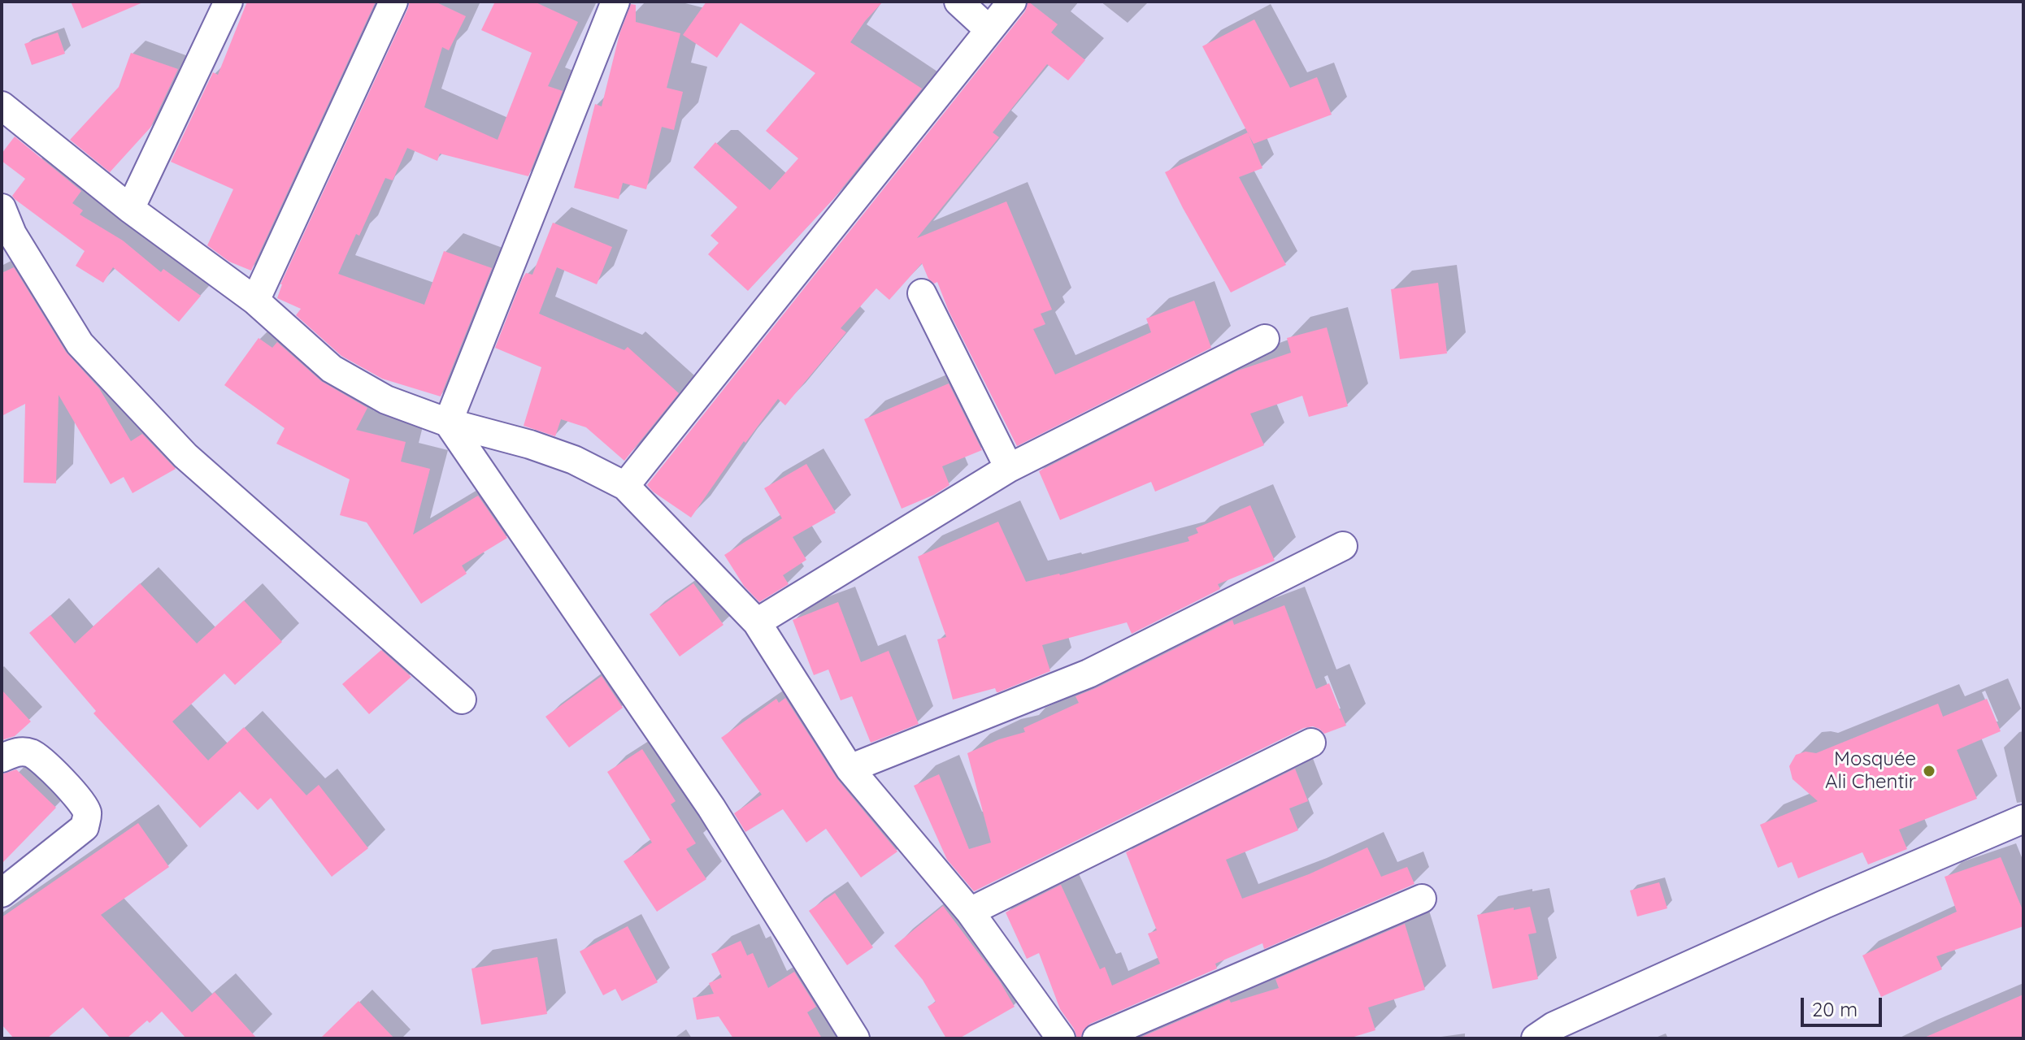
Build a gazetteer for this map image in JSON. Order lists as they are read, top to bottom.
{
  "places": ["Mosquée Ali Chentir"],
  "scale_bar": "20 m"
}
